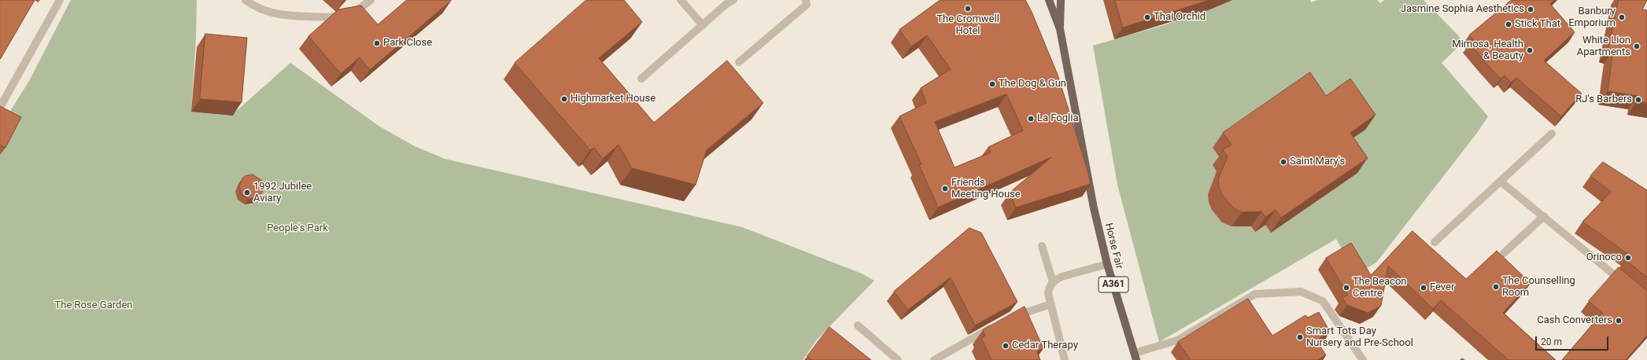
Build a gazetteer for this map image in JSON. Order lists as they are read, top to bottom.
{
  "streets": {
    "main road": ["Horse Fair", "A361"]
  },
  "crossings": [
    ["Horse Fair", "A361"]
  ],
  "parks": ["People's Park", "The Rose Garden"],
  "places": [
    "The Cromwell Hotel",
    "Jasmine Sophia Aesthetics",
    "Thai Orchid",
    "Banbury Emporium",
    "Stick That",
    "Park Close",
    "White Lion Apartments",
    "Mimosa, Health & Beauty",
    "The Dog & Gun",
    "Highmarket House",
    "RJ's Barbers",
    "La Foglia",
    "Saint Mary's",
    "Friends Meeting House",
    "1992 Jubilee Aviary",
    "Orinoco",
    "The Counselling Room",
    "The Beacon Centre",
    "Fever",
    "Cash Converters",
    "Smart Tots Day Nursery and Pre-School",
    "Cedar Therapy"
  ],
  "scale_bar": "20 m"
}
